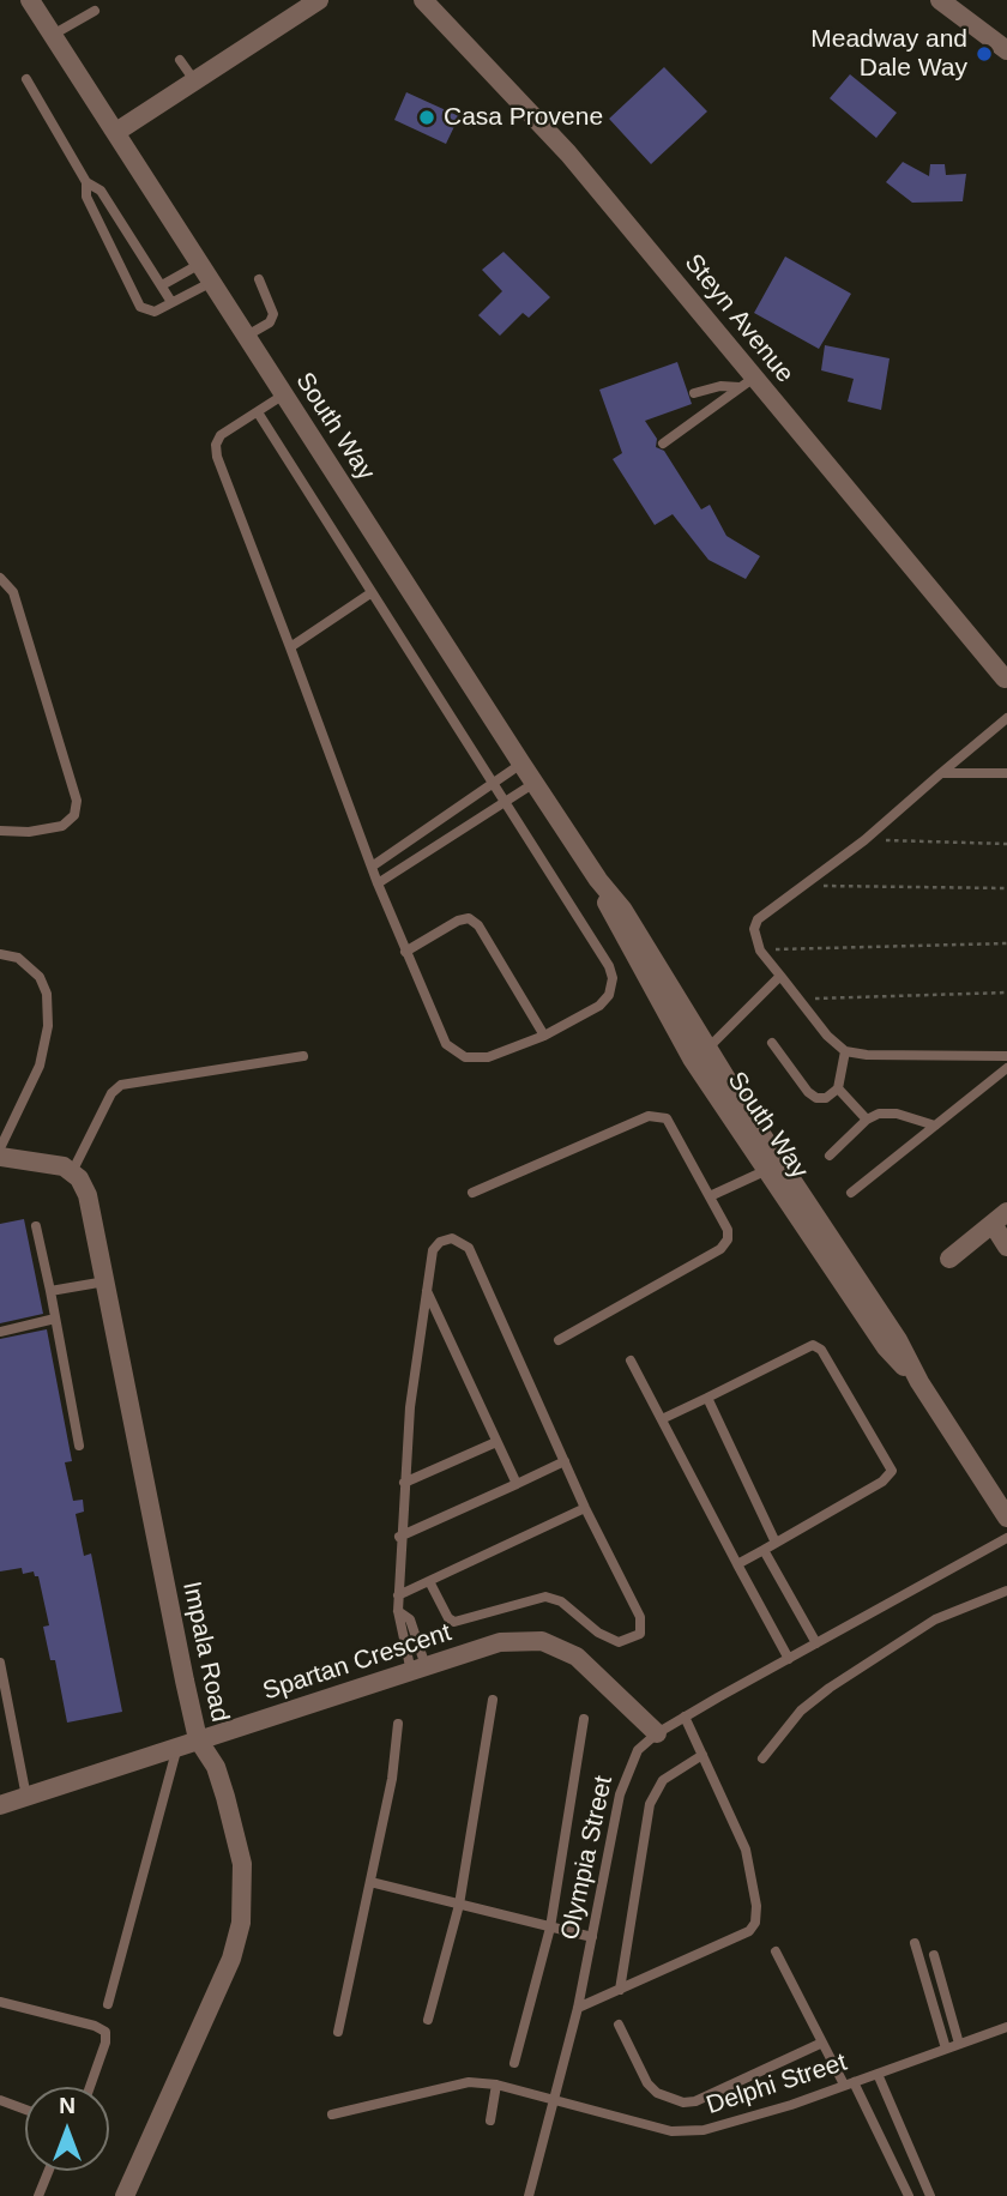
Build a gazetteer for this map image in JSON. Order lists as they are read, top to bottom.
{
  "streets": {
    "street": [
      "Steyn Avenue",
      "South Way",
      "Impala Road",
      "Spartan Crescent"
    ],
    "lane": ["Olympia Street", "Delphi Street"]
  },
  "crossings": [
    ["Impala Road", "Spartan Crescent"],
    ["Spartan Crescent", "Olympia Street"],
    ["Olympia Street", "Delphi Street"]
  ],
  "places": ["Meadway and Dale Way", "Casa Provene"],
  "north": "top"
}
